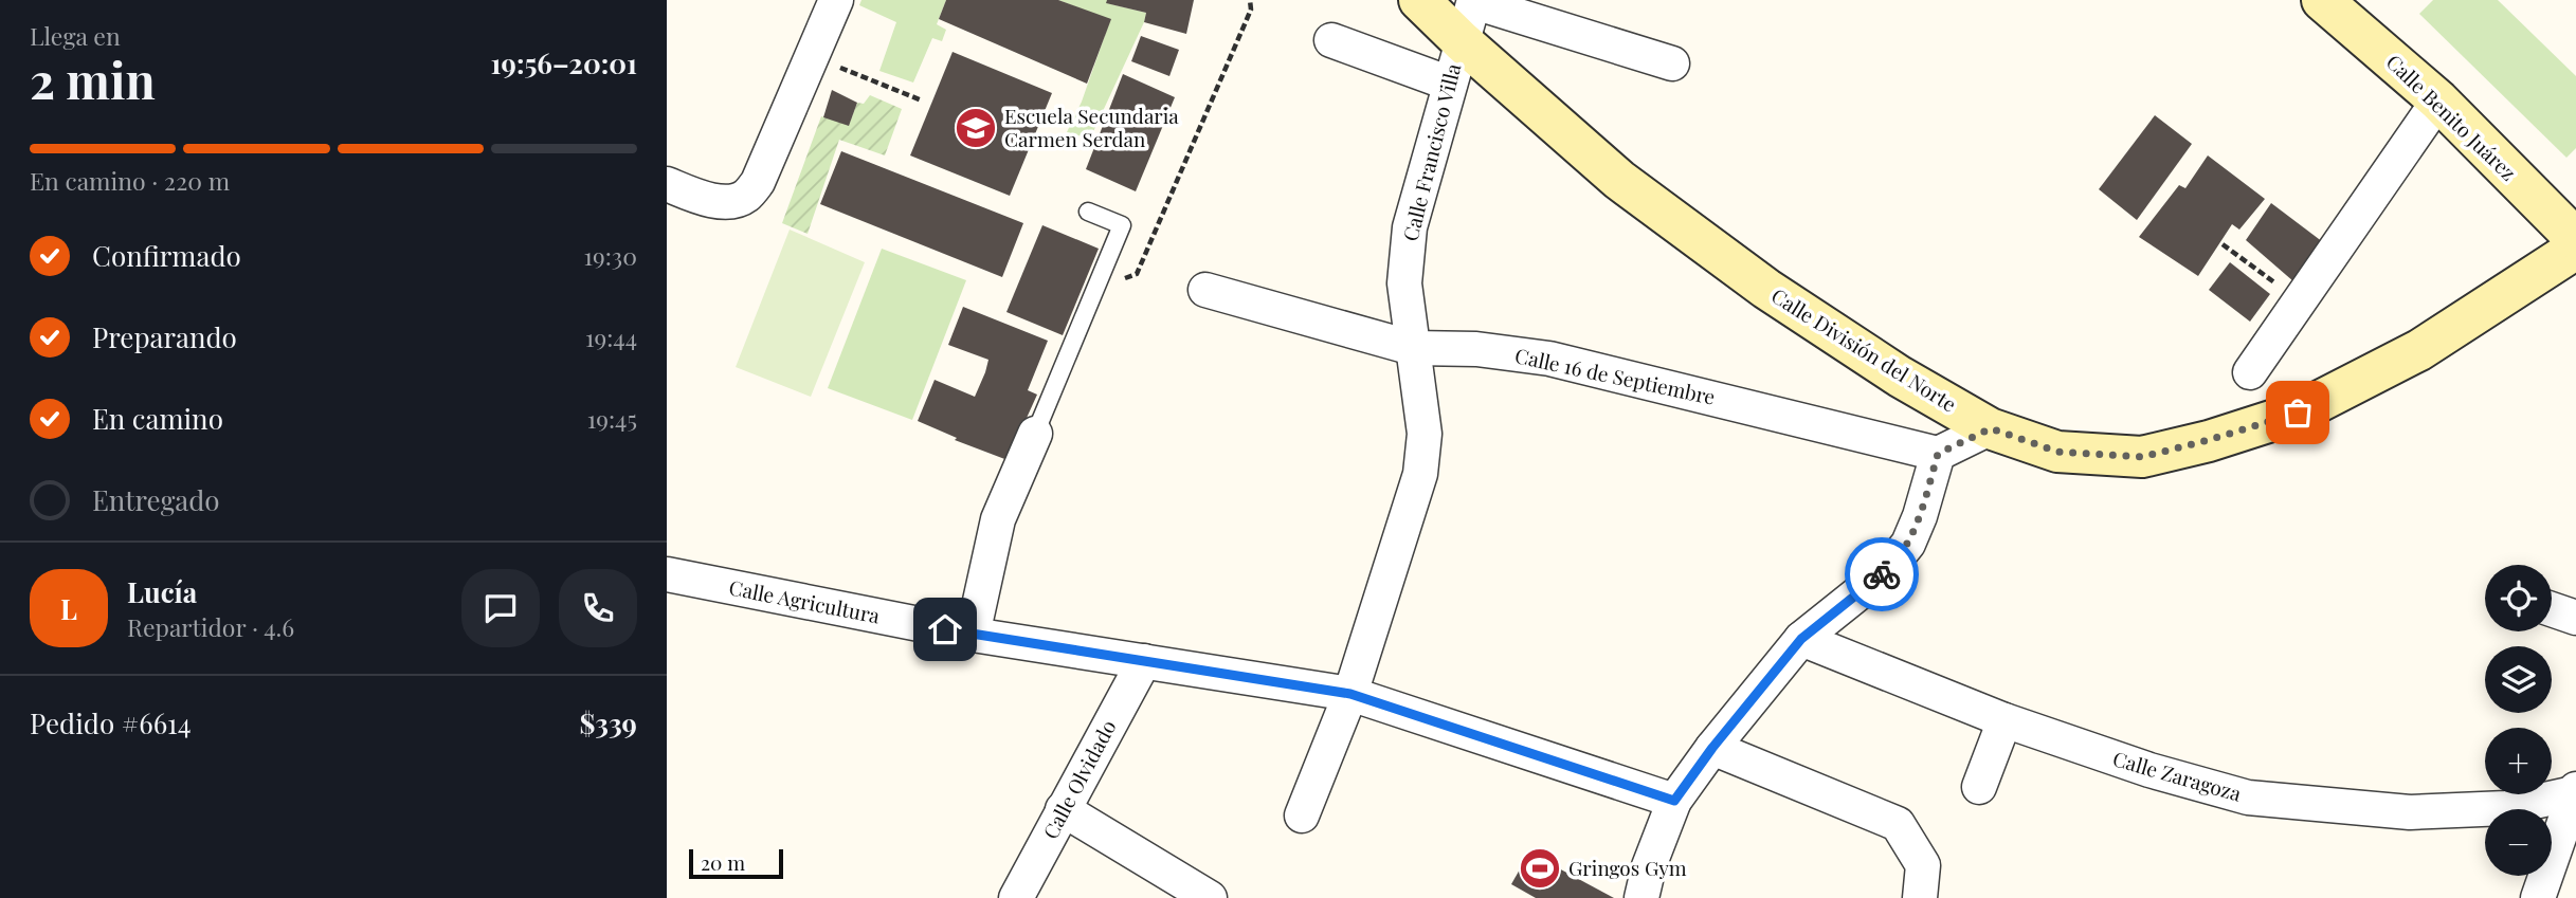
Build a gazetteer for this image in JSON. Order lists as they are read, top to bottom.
{
  "streets": {
    "street": [
      "Calle Benito Juárez",
      "Calle Francisco Villa",
      "Calle División del Norte",
      "Calle 16 de Septiembre",
      "Calle Agricultura",
      "Calle Zaragoza",
      "Calle Olvidado"
    ]
  },
  "crossings": [
    ["Calle Francisco Villa", "Calle División del Norte"],
    ["Calle Francisco Villa", "Calle 16 de Septiembre"],
    ["Calle Francisco Villa", "Calle Agricultura"],
    ["Calle Agricultura", "Calle Olvidado"]
  ],
  "places": {
    "school or university": ["Escuela Secundaria Carmen Serdan"],
    "sports": ["Gringos Gym"]
  },
  "scale_bar": "20 m",
  "page": {
    "heading": ["2 min", "Llega en", "19:56–20:01"],
    "panel": [
      "Lucía",
      "Repartidor · 4.6",
      "Pedido #6614",
      "$339"
    ],
    "bar": "En camino · 220 m",
    "list": [
      ["Confirmado", "19:30"],
      ["Preparando", "19:44"],
      ["En camino", "19:45"],
      "Entregado"
    ],
    "map_buttons": ["+", "−"],
    "round": "L",
    "scale": "20 m"
  }
}
